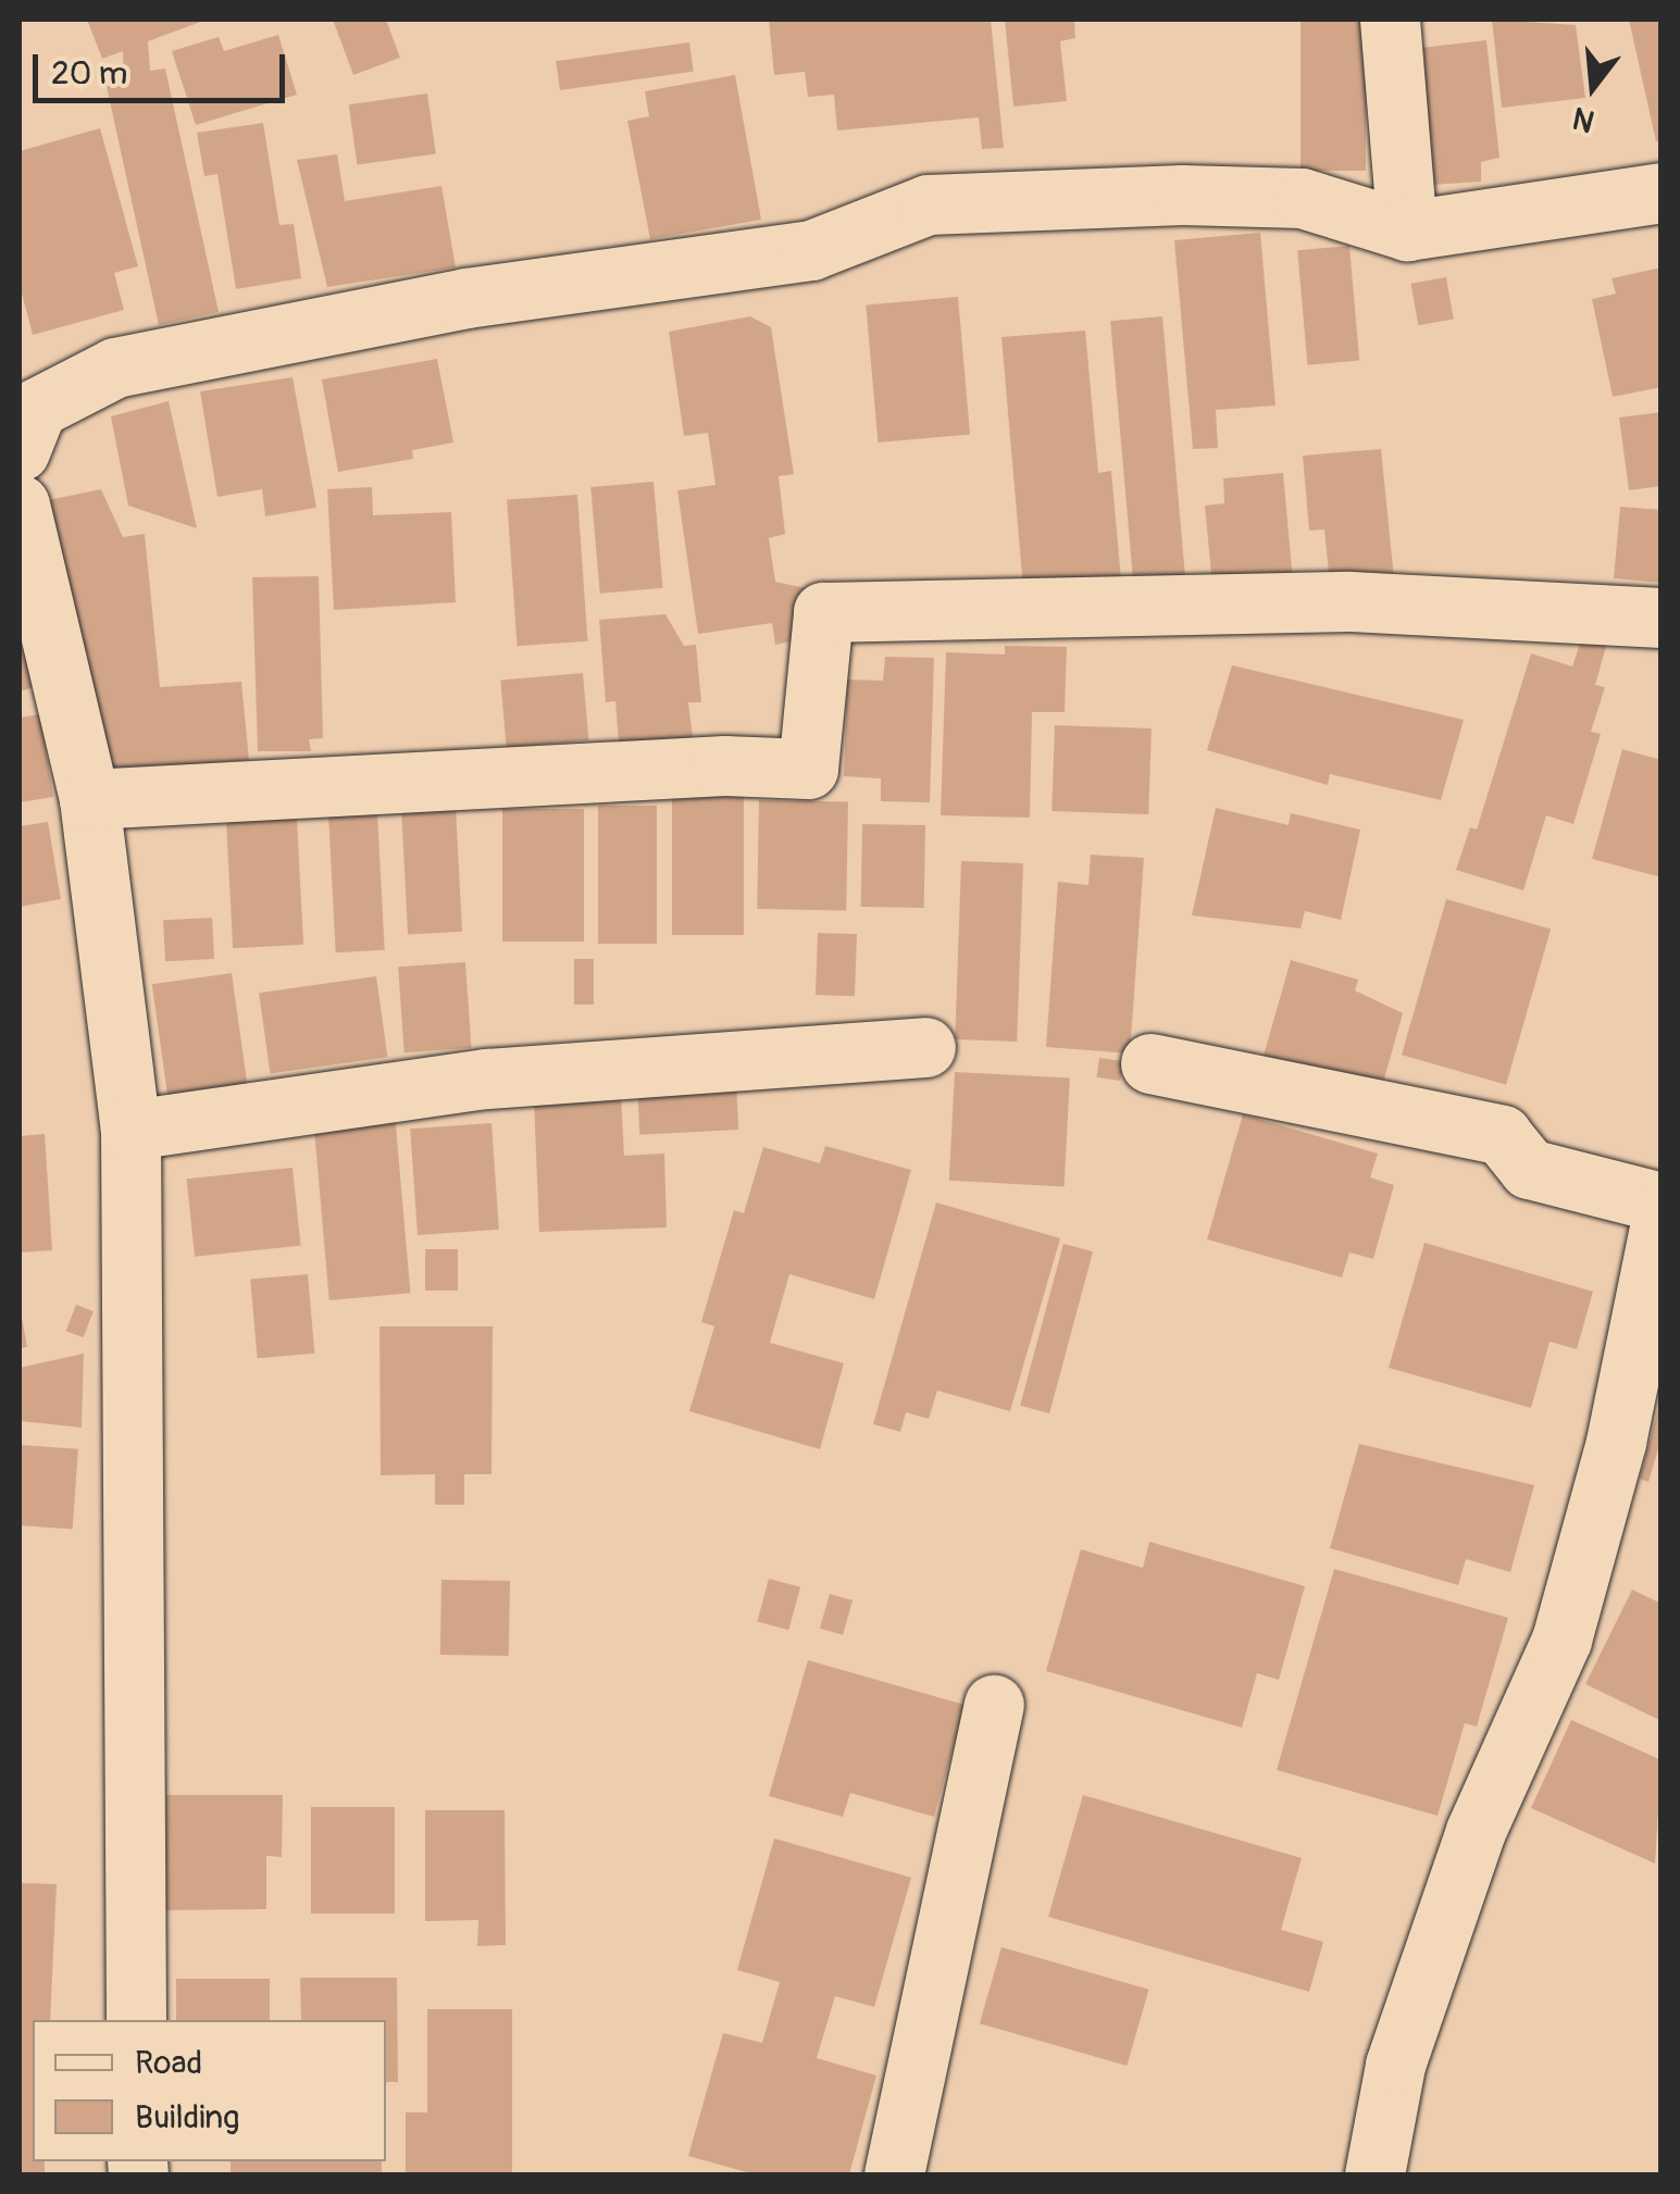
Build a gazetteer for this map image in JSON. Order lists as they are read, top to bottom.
{
  "legend": ["Road", "Building"],
  "scale_bar": "20 m",
  "north": "bottom"
}
